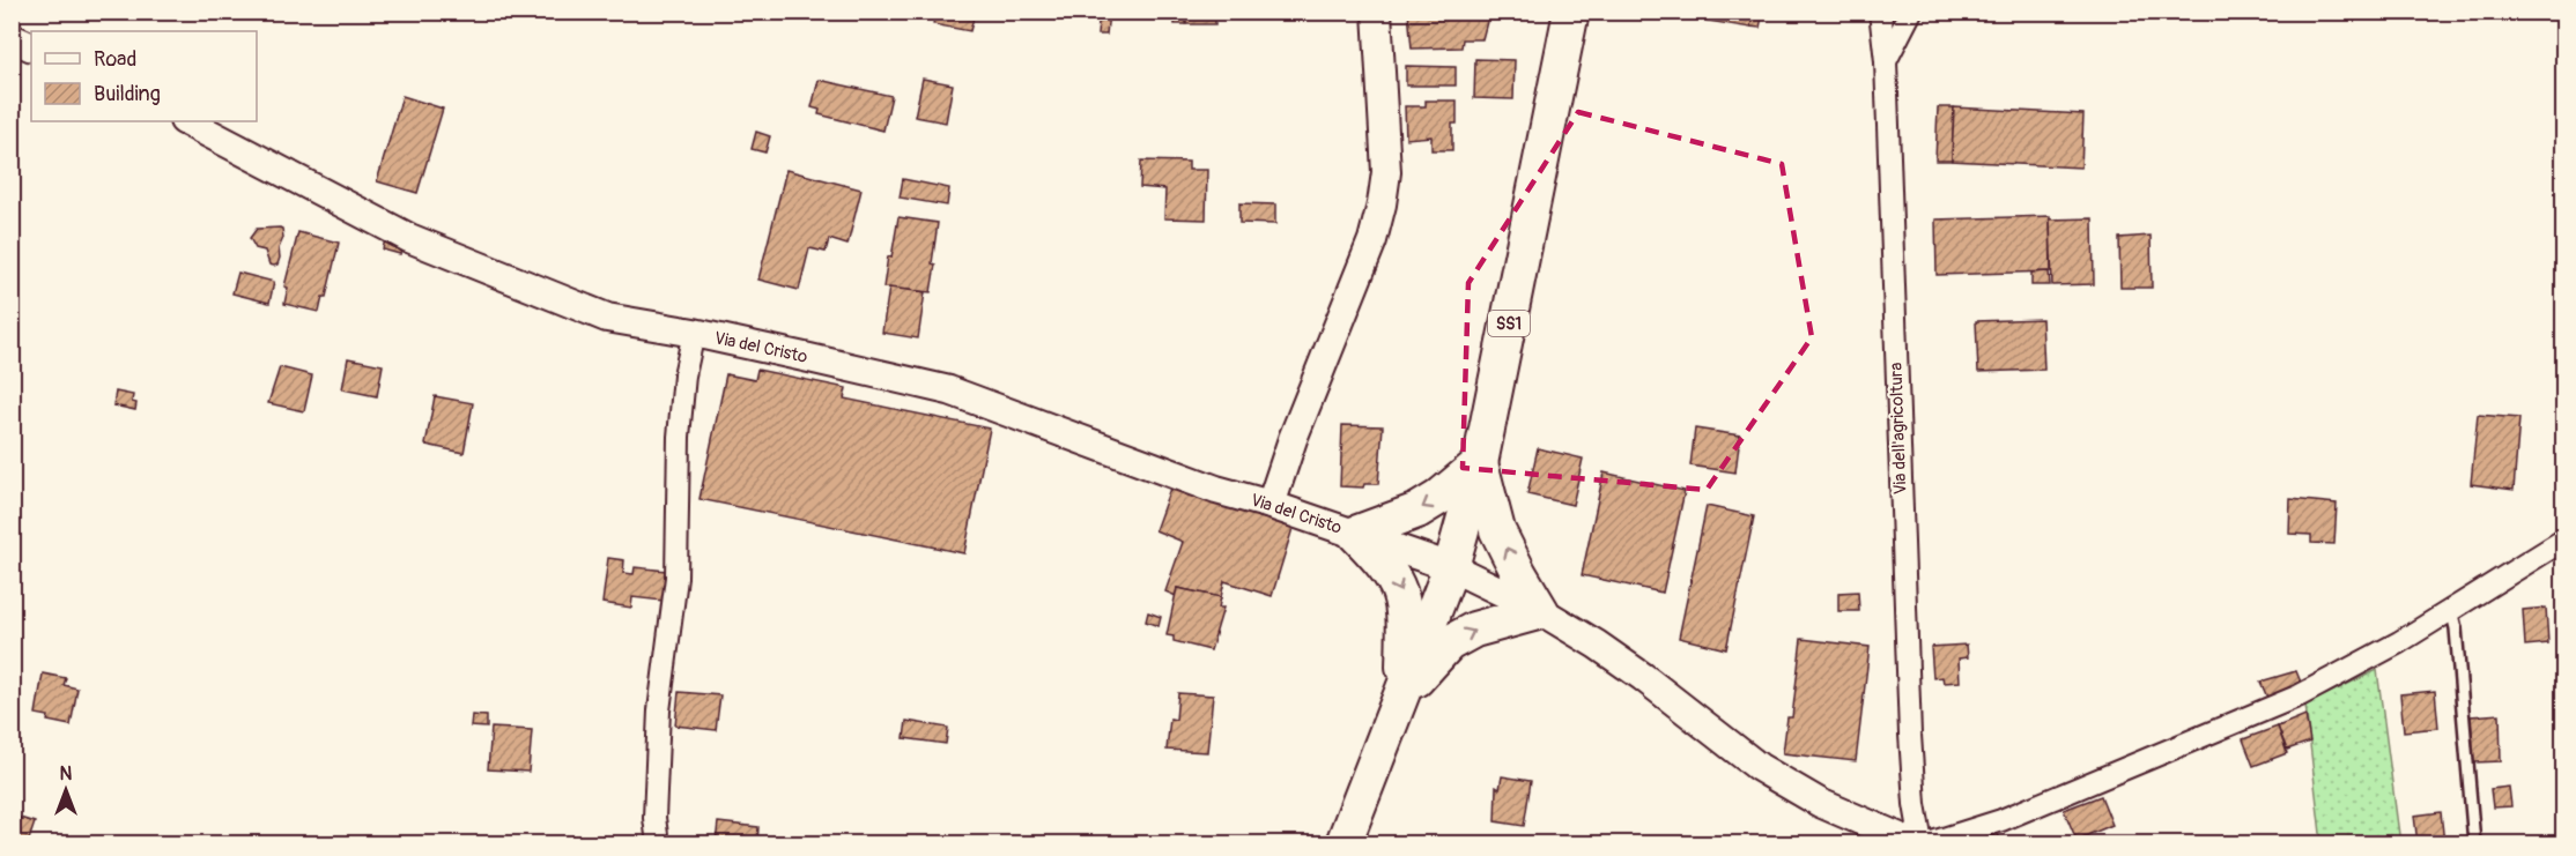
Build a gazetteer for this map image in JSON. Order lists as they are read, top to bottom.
{
  "streets": {
    "main road": ["SS1"],
    "street": ["Via del Cristo", "Via dell'agricoltura"]
  },
  "crossings": [
    ["SS1", "Via del Cristo"]
  ],
  "legend": ["Road", "Building"],
  "north": "top"
}
